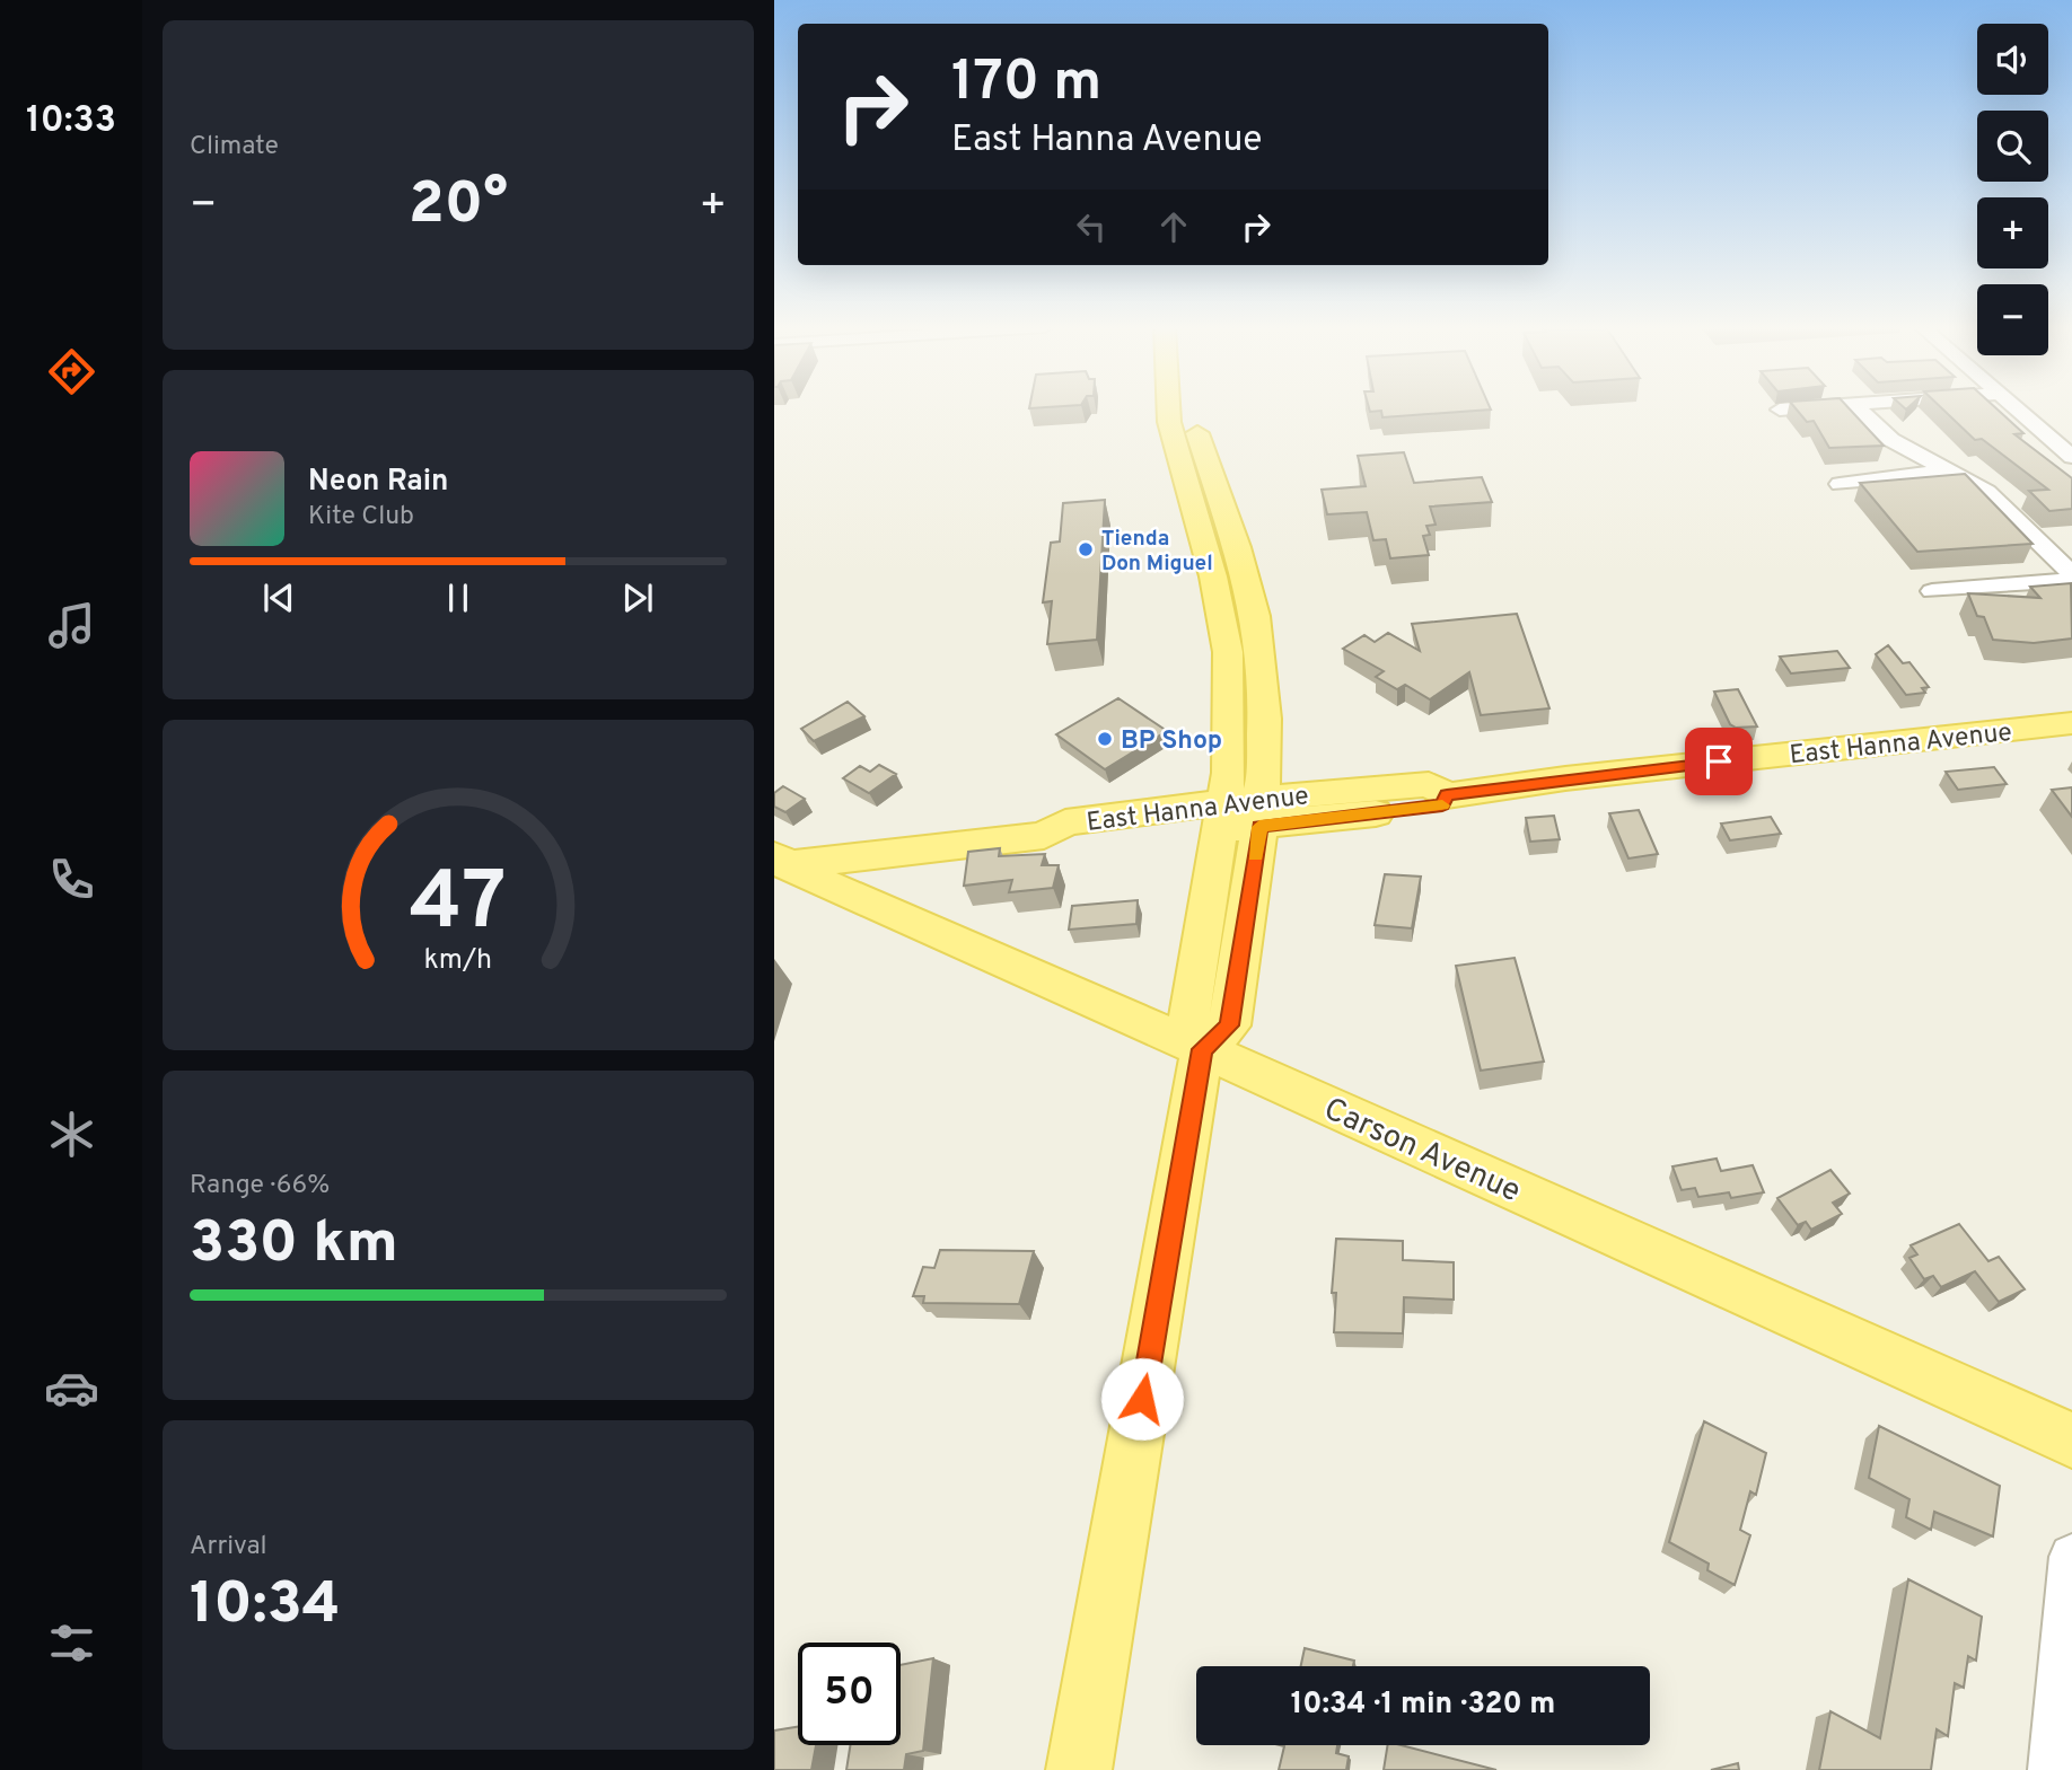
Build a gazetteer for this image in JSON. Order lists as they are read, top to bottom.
{
  "streets": {
    "main road": ["East Hanna Avenue", "Carson Avenue"]
  },
  "crossings": [
    ["East Hanna Avenue", "Carson Avenue"]
  ],
  "places": ["Tienda Don Miguel", "BP Shop"],
  "page": {
    "tabs": "10:33",
    "tile": [
      "Climate",
      ["Range · 66%", "330 km"],
      ["Arrival", "10:34"]
    ],
    "map_buttons": ["+", "−"],
    "turn": ["170 m", "East Hanna Avenue"],
    "heat": ["−", "20°", "+"],
    "song": ["Neon Rain", "Kite Club"],
    "limit": "50",
    "trip": "10:34 · 1 min · 320 m",
    "gauge": ["47", "km/h"]
  }
}
